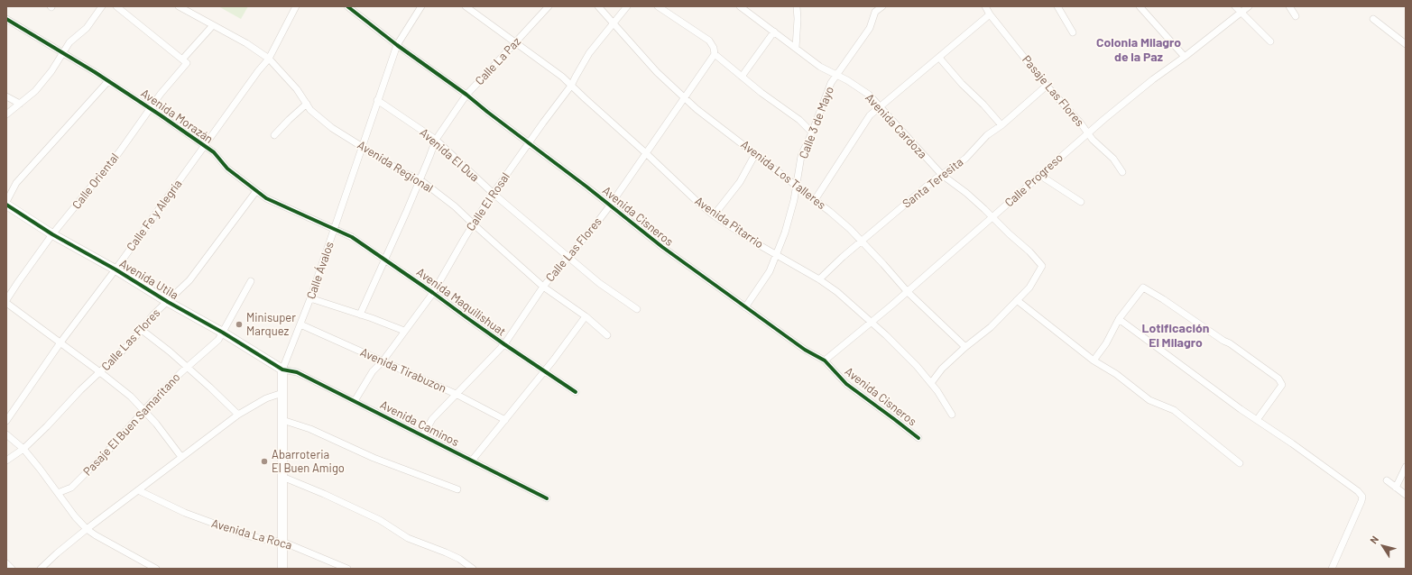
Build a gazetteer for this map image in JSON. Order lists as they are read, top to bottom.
{
  "streets": {
    "street": [
      "Calle La Paz",
      "Pasaje Las Flores",
      "Avenida Morazán",
      "Calle 3 de Mayo",
      "Avenida Cardoza",
      "Avenida El Dua",
      "Avenida Regional",
      "Avenida Los Talleres",
      "Calle Progreso",
      "Calle Oriental",
      "Santa Teresita",
      "Calle El Rosal",
      "Calle Fe y Alegría",
      "Avenida Cisneros",
      "Avenida Pitarrio",
      "Calle Las Flores",
      "Calle Ávalos",
      "Avenida Utila",
      "Avenida Maquilishuat",
      "Avenida Tirabuzon",
      "Avenida Caminos",
      "Pasaje El Buen Samaritano",
      "Avenida La Roca"
    ]
  },
  "crossings": [
    ["Calle La Paz", "Avenida El Dua"],
    ["Calle La Paz", "Avenida Regional"],
    ["Calle La Paz", "Avenida Cisneros"],
    ["Calle La Paz", "Avenida Pitarrio"],
    ["Calle La Paz", "Avenida Maquilishuat"],
    ["Pasaje Las Flores", "Calle Progreso"],
    ["Pasaje Las Flores", "Santa Teresita"],
    ["Avenida Morazán", "Calle Oriental"],
    ["Avenida Morazán", "Calle Fe y Alegría"],
    ["Avenida Morazán", "Calle Las Flores"],
    ["Avenida Morazán", "Calle Ávalos"],
    ["Avenida Morazán", "Avenida Maquilishuat"],
    ["Calle 3 de Mayo", "Avenida Cardoza"],
    ["Calle 3 de Mayo", "Avenida Los Talleres"],
    ["Calle 3 de Mayo", "Avenida Cisneros"],
    ["Calle 3 de Mayo", "Avenida Pitarrio"],
    ["Avenida Cardoza", "Calle Progreso"],
    ["Avenida Cardoza", "Santa Teresita"],
    ["Avenida El Dua", "Calle El Rosal"],
    ["Avenida El Dua", "Calle Las Flores"],
    ["Avenida El Dua", "Calle Ávalos"],
    ["Avenida Regional", "Calle Oriental"],
    ["Avenida Regional", "Calle El Rosal"],
    ["Avenida Regional", "Calle Fe y Alegría"],
    ["Avenida Regional", "Calle Las Flores"],
    ["Avenida Regional", "Calle Ávalos"],
    ["Avenida Los Talleres", "Calle Progreso"],
    ["Avenida Los Talleres", "Santa Teresita"],
    ["Avenida Los Talleres", "Calle El Rosal"],
    ["Avenida Los Talleres", "Calle Las Flores"],
    ["Calle Progreso", "Avenida Cisneros"],
    ["Calle Progreso", "Avenida Pitarrio"],
    ["Calle Oriental", "Avenida Utila"],
    ["Santa Teresita", "Avenida Pitarrio"],
    ["Calle El Rosal", "Avenida Cisneros"],
    ["Calle El Rosal", "Avenida Pitarrio"],
    ["Calle El Rosal", "Avenida Maquilishuat"],
    ["Calle El Rosal", "Avenida Tirabuzon"],
    ["Calle El Rosal", "Avenida Caminos"],
    ["Calle Fe y Alegría", "Avenida Utila"],
    ["Avenida Cisneros", "Calle Las Flores"],
    ["Avenida Cisneros", "Calle Ávalos"],
    ["Avenida Pitarrio", "Calle Las Flores"],
    ["Calle Las Flores", "Avenida Utila"],
    ["Calle Las Flores", "Avenida Maquilishuat"],
    ["Calle Las Flores", "Avenida Tirabuzon"],
    ["Calle Las Flores", "Avenida Caminos"],
    ["Calle Ávalos", "Avenida Utila"],
    ["Calle Ávalos", "Avenida Maquilishuat"],
    ["Calle Ávalos", "Avenida Tirabuzon"],
    ["Calle Ávalos", "Avenida Caminos"],
    ["Calle Ávalos", "Avenida La Roca"],
    ["Avenida Utila", "Avenida Caminos"],
    ["Avenida Utila", "Pasaje El Buen Samaritano"]
  ],
  "districts": ["Colonia Milagro de la Paz", "Lotificación El Milagro"],
  "places": ["Minisuper Marquez", "Abarroteria El Buen Amigo"],
  "north": "top left"
}
